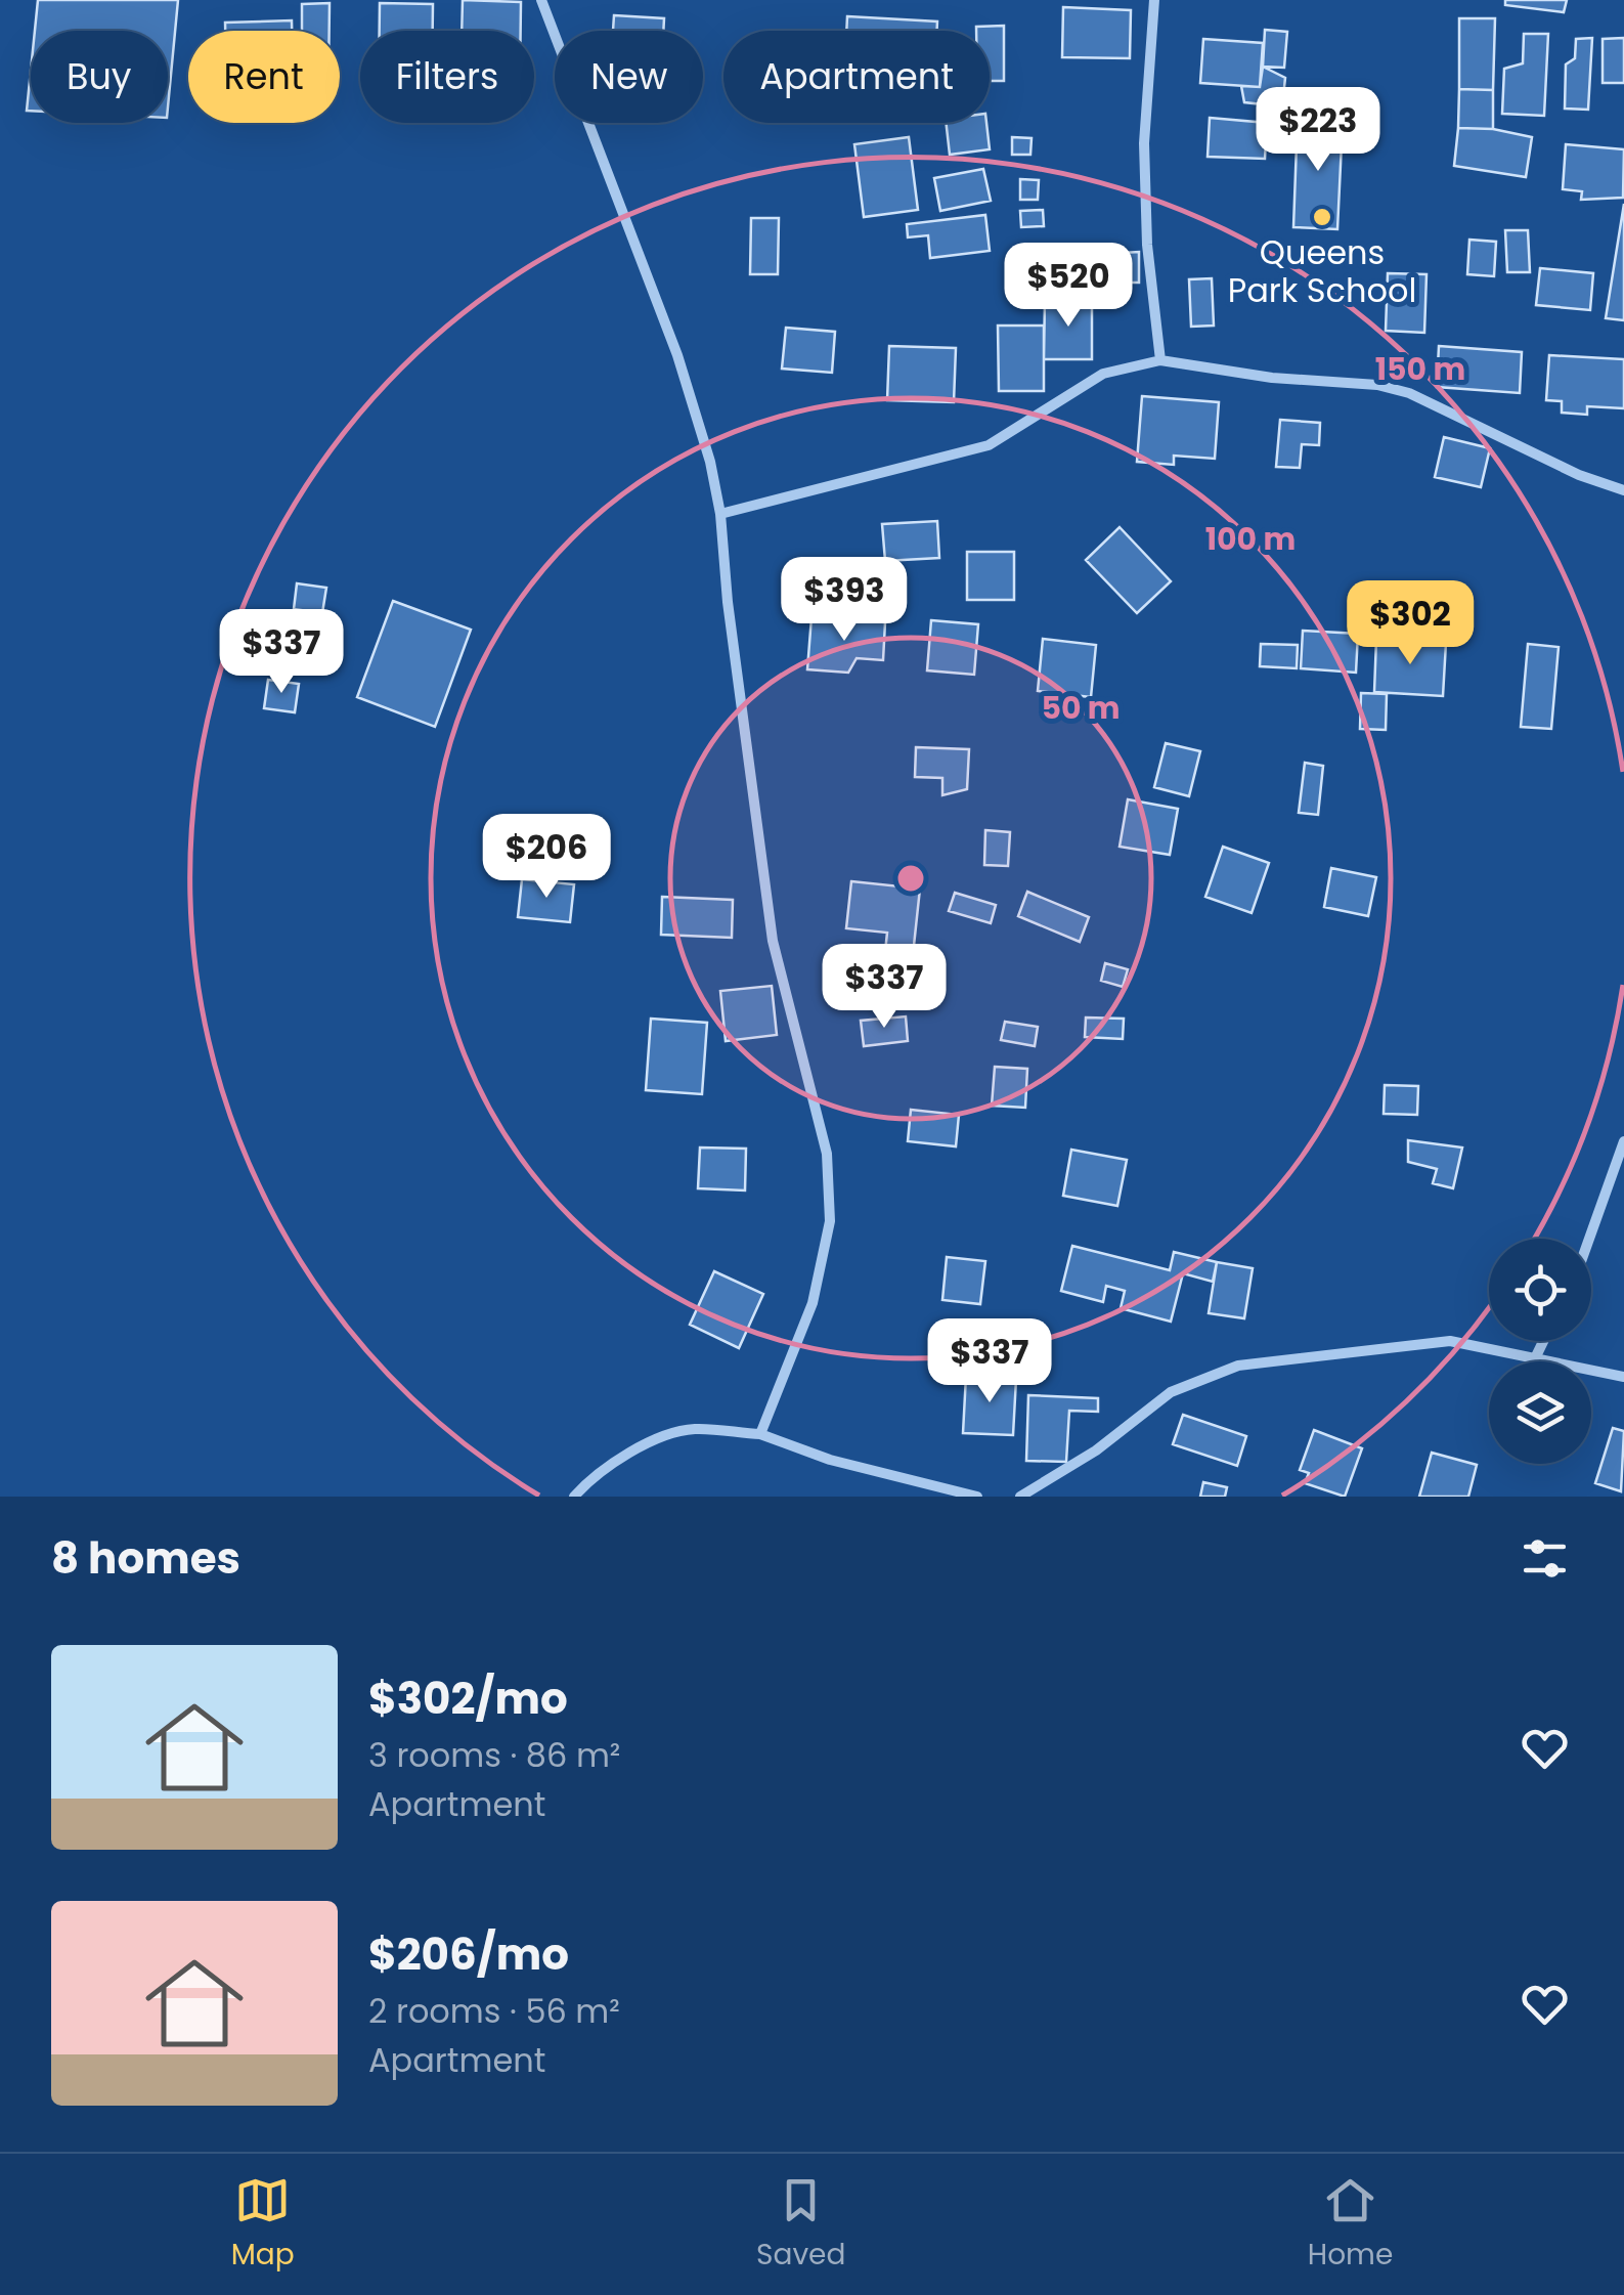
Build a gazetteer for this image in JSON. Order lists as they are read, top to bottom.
{
  "places": ["Queens Park School"],
  "page": {
    "chip": [
      "Buy",
      "Rent",
      "Filters",
      "New",
      "Apartment"
    ],
    "price": [
      "$223",
      "$520",
      "$393",
      "$302",
      "$337",
      "$206",
      "$337",
      "$337"
    ],
    "heading": "8 homes",
    "list": [
      {
        "name": "$302/mo",
        "note": "3 rooms · 86 m² · Apartment"
      },
      {
        "name": "$206/mo",
        "note": "2 rooms · 56 m² · Apartment"
      }
    ],
    "tabs": ["Map", "Saved", "Home"]
  },
  "rings": ["150 m", "100 m", "50 m"]
}
